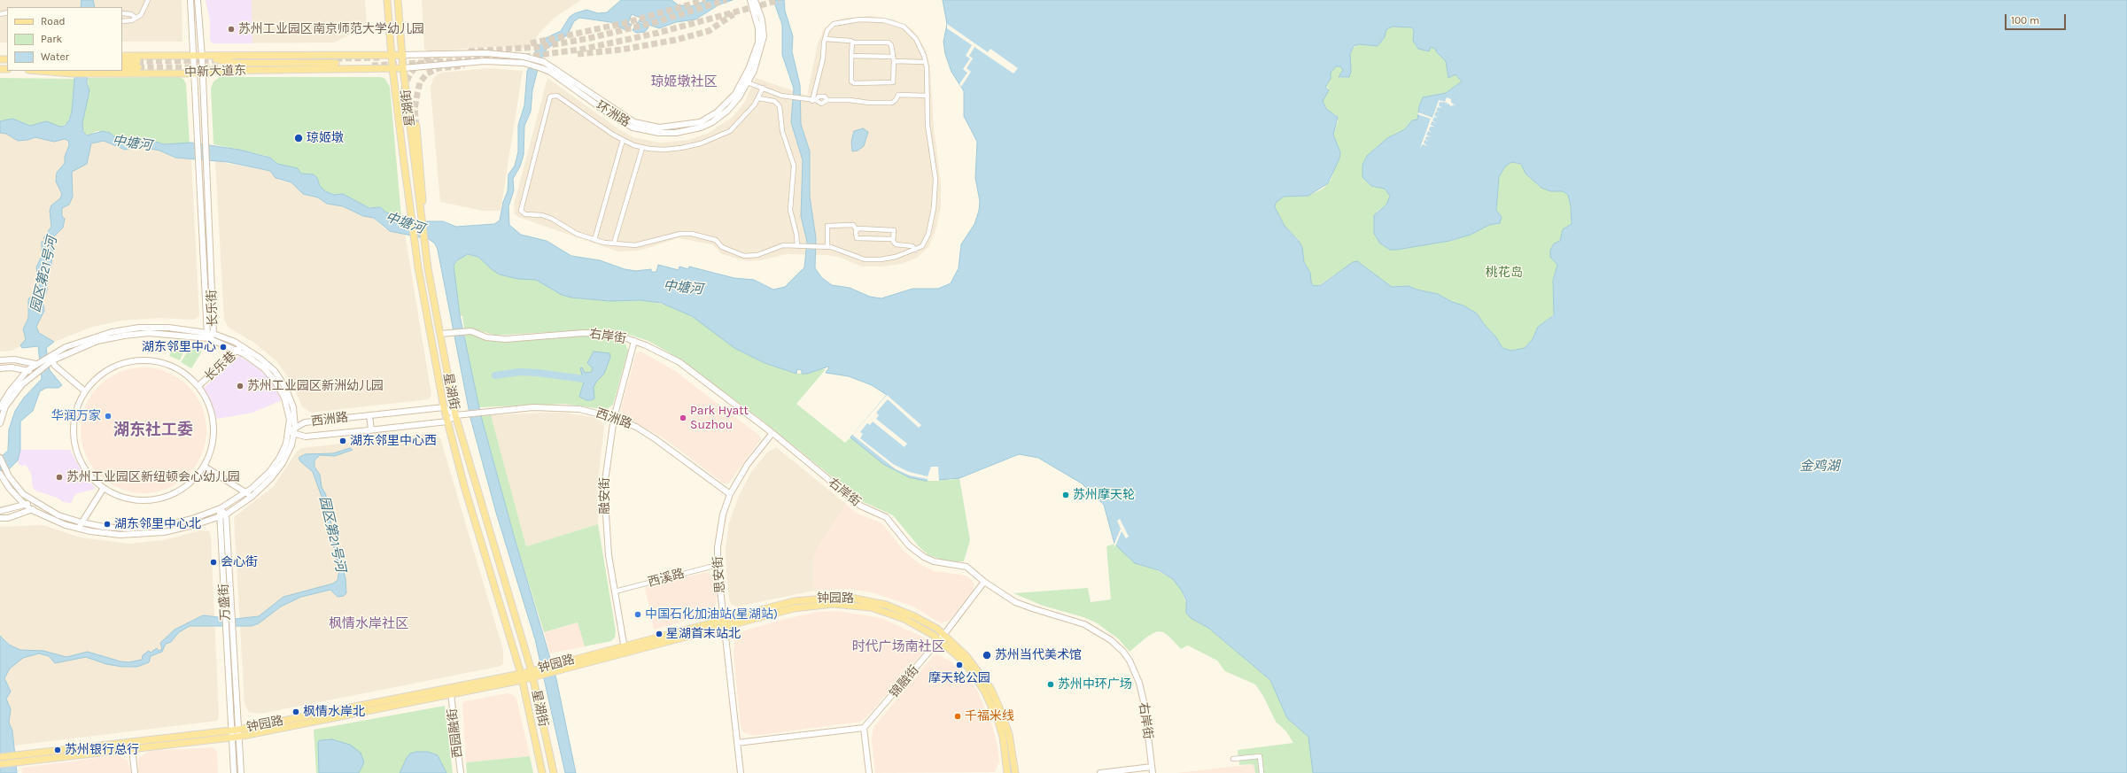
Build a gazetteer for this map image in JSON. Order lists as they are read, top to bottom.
{
  "streets": {
    "main road": ["中新大道东", "星湖街", "钟园路"],
    "street": [
      "环洲路",
      "长乐街",
      "右岸街",
      "长乐巷",
      "西洲路",
      "融安街",
      "思安街",
      "西溪路",
      "万盛街",
      "锦融街",
      "西园融街"
    ]
  },
  "crossings": [
    ["中新大道东", "星湖街"],
    ["中新大道东", "环洲路"],
    ["中新大道东", "长乐街"],
    ["星湖街", "环洲路"],
    ["星湖街", "右岸街"],
    ["星湖街", "西洲路"],
    ["星湖街", "钟园路"],
    ["右岸街", "融安街"],
    ["右岸街", "思安街"],
    ["右岸街", "锦融街"],
    ["西洲路", "融安街"],
    ["西洲路", "思安街"],
    ["融安街", "西溪路"],
    ["融安街", "钟园路"],
    ["思安街", "西溪路"],
    ["思安街", "钟园路"],
    ["钟园路", "万盛街"],
    ["钟园路", "锦融街"],
    ["钟园路", "西园融街"]
  ],
  "districts": [
    "琼姬墩社区",
    "湖东社工委",
    "枫情水岸社区",
    "时代广场南社区"
  ],
  "water": ["中塘河", "园区第21号河", "金鸡湖"],
  "parks": ["桃花岛"],
  "places": [
    "苏州工业园区南京师范大学幼儿园",
    "琼姬墩",
    "湖东邻里中心",
    "苏州工业园区新洲幼儿园",
    "华润万家",
    "Park Hyatt Suzhou",
    "湖东邻里中心西",
    "苏州工业园区新纽顿会心幼儿园",
    "苏州摩天轮",
    "湖东邻里中心北",
    "会心街",
    "中国石化加油站(星湖站)",
    "星湖首末站北",
    "苏州当代美术馆",
    "摩天轮公园",
    "苏州中环广场",
    "枫情水岸北",
    "千福米线",
    "苏州银行总行"
  ],
  "legend": ["Road", "Park", "Water"],
  "scale_bar": "100 m"
}
